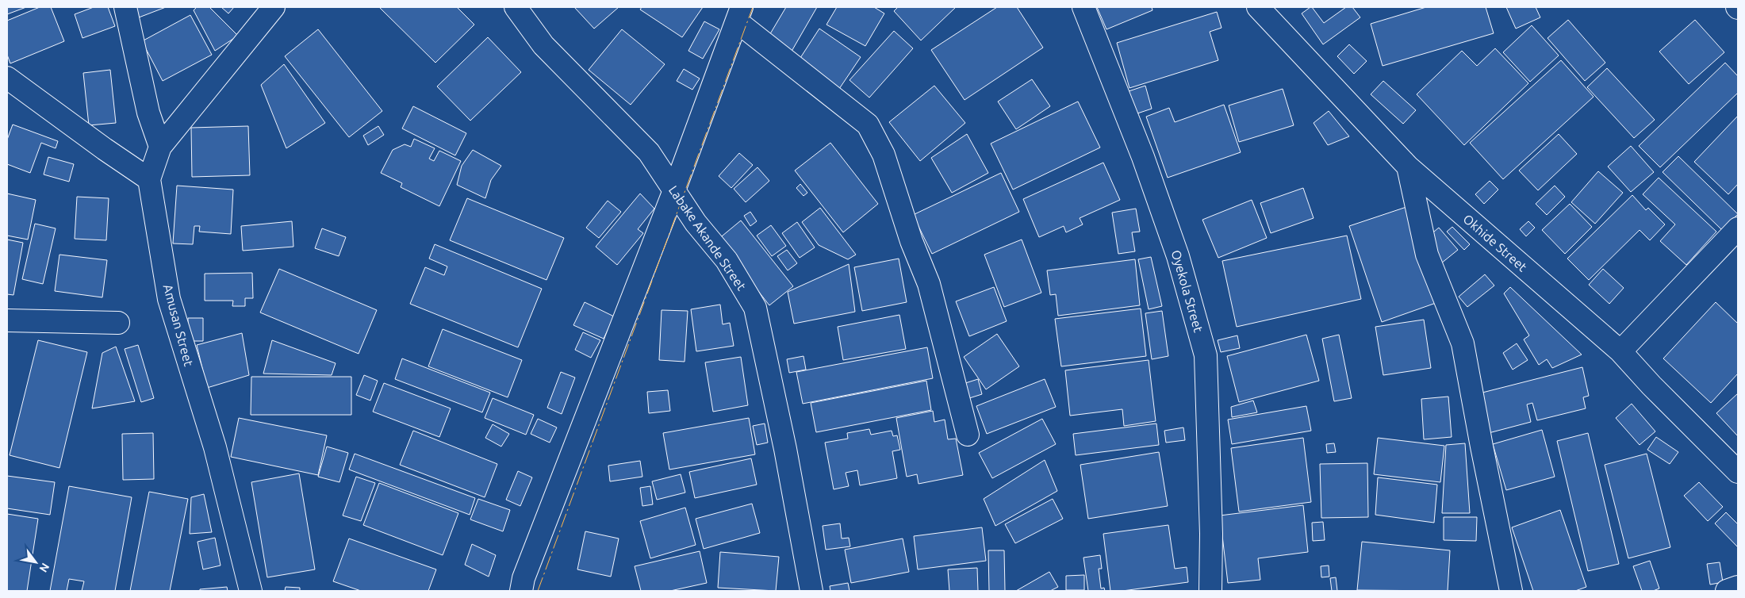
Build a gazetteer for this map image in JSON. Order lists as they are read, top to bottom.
{
  "streets": {
    "street": [
      "Labake Akande Street",
      "Okhide Street",
      "Oyekola Street",
      "Amusan Street"
    ]
  },
  "north": "bottom right"
}
